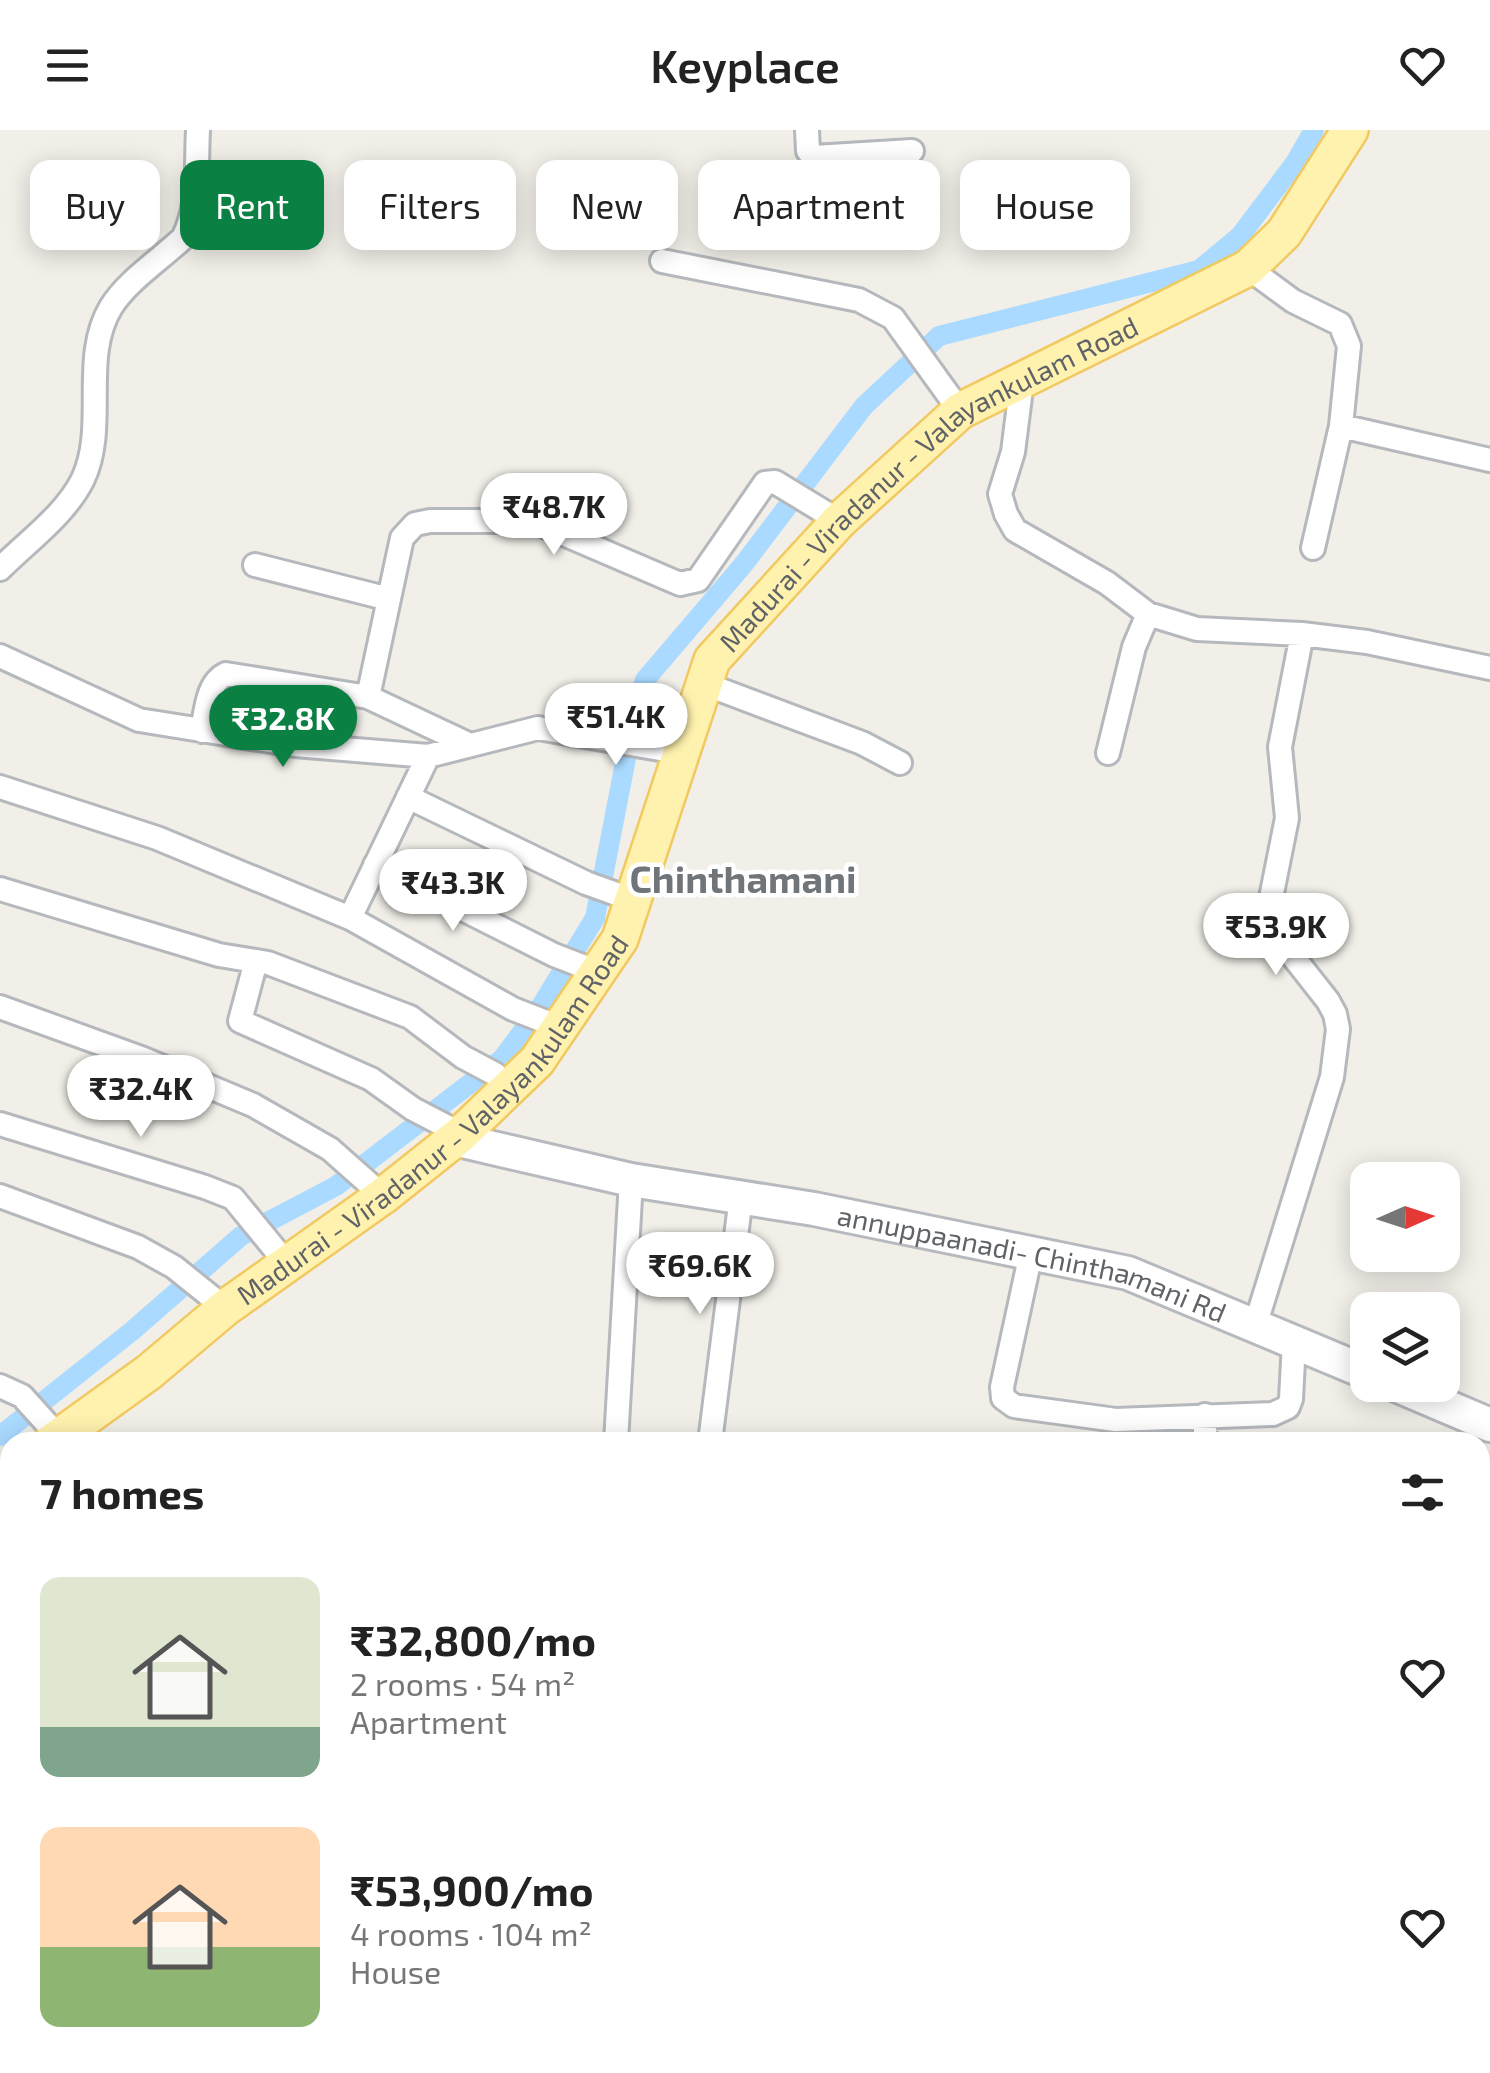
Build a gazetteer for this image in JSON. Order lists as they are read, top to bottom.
{
  "streets": {
    "main road": ["Madurai - Viradanur - Valayankulam Road"],
    "street": ["annuppaanadi- Chinthamani Rd"]
  },
  "crossings": [
    ["Madurai - Viradanur - Valayankulam Road", "annuppaanadi- Chinthamani Rd"]
  ],
  "districts": ["Chinthamani"],
  "north": "right",
  "page": {
    "header": "Keyplace",
    "chip": [
      "Buy",
      "Rent",
      "Filters",
      "New",
      "Apartment",
      "House"
    ],
    "price": [
      "₹48.7K",
      "₹51.4K",
      "₹32.8K",
      "₹43.3K",
      "₹53.9K",
      "₹32.4K",
      "₹69.6K"
    ],
    "heading": "7 homes",
    "list": [
      {
        "name": "₹32,800/mo",
        "note": "2 rooms · 54 m² · Apartment"
      },
      {
        "name": "₹53,900/mo",
        "note": "4 rooms · 104 m² · House"
      }
    ]
  }
}
